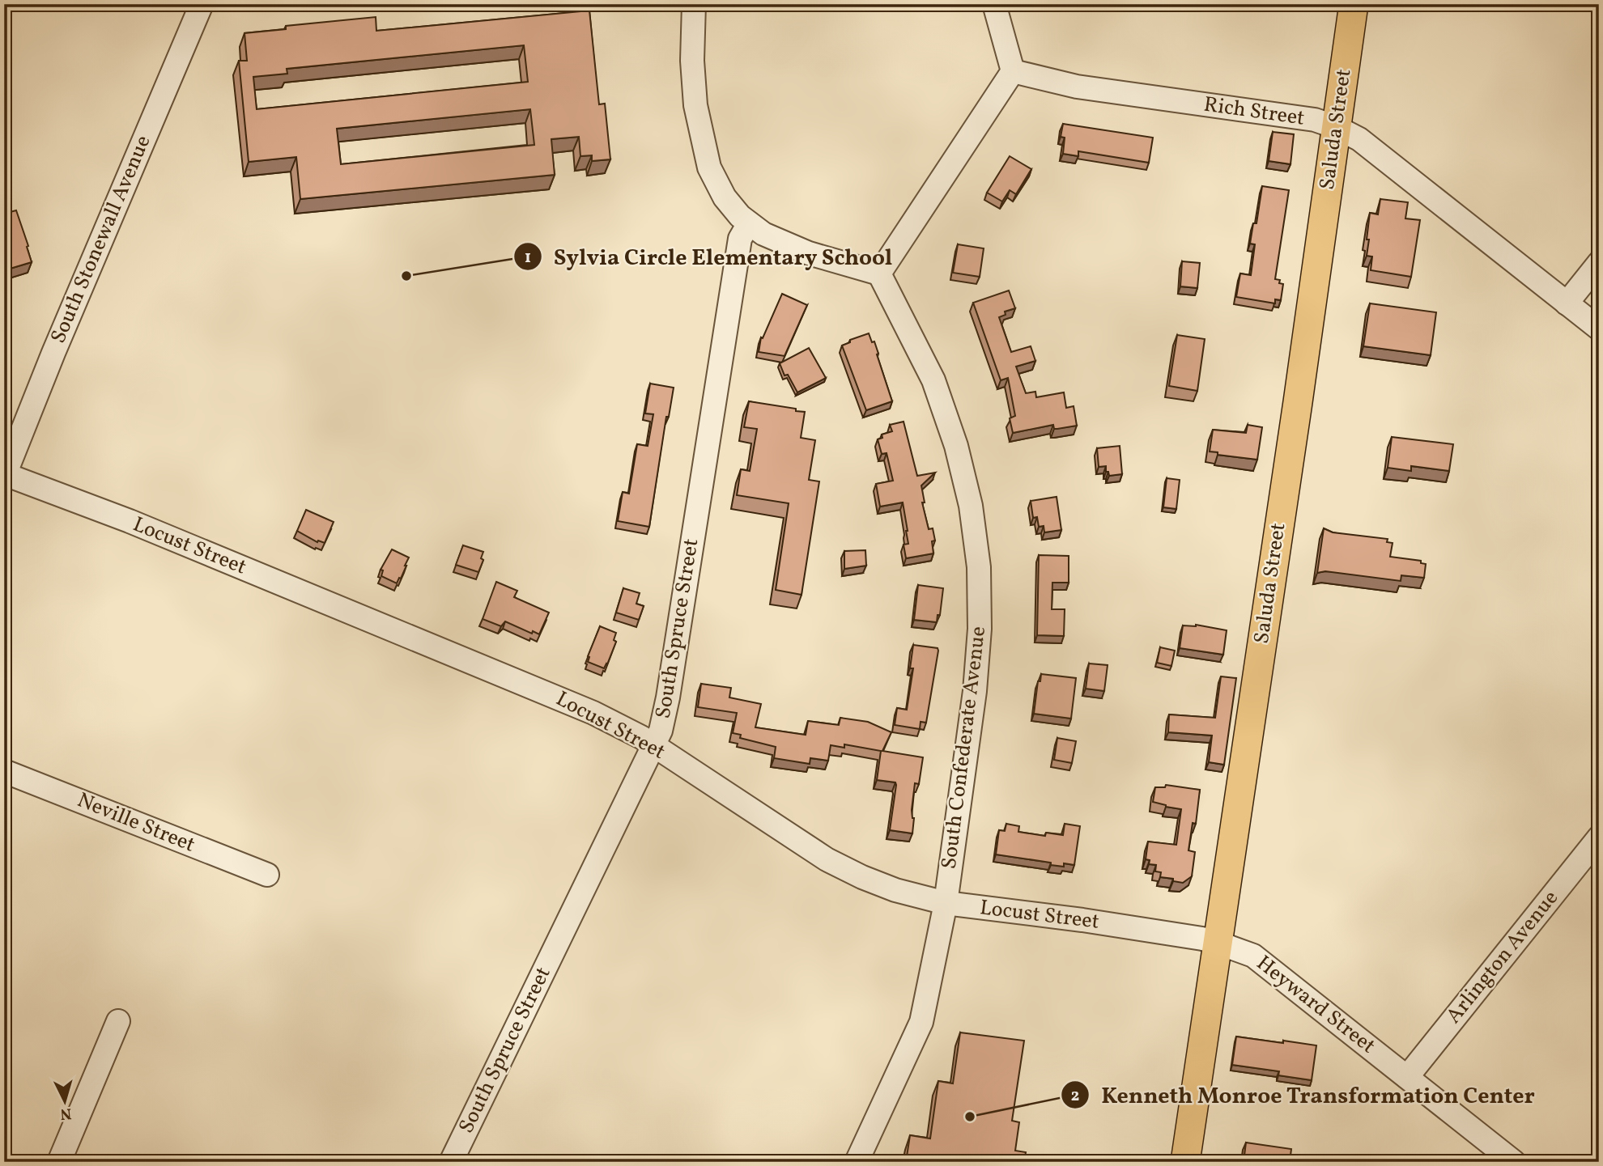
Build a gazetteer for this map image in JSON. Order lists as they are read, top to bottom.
{
  "streets": {
    "main road": ["Saluda Street"],
    "street": [
      "Rich Street",
      "South Stonewall Avenue",
      "Locust Street",
      "South Spruce Street",
      "South Confederate Avenue",
      "Neville Street",
      "Arlington Avenue",
      "Heyward Street"
    ]
  },
  "crossings": [
    ["Rich Street", "Saluda Street"],
    ["Saluda Street", "Locust Street"],
    ["Saluda Street", "Heyward Street"],
    ["South Stonewall Avenue", "Locust Street"],
    ["Locust Street", "South Spruce Street"],
    ["Locust Street", "South Confederate Avenue"],
    ["Locust Street", "Heyward Street"],
    ["Arlington Avenue", "Heyward Street"]
  ],
  "places": ["Sylvia Circle Elementary School", "Kenneth Monroe Transformation Center"],
  "north": "bottom"
}
